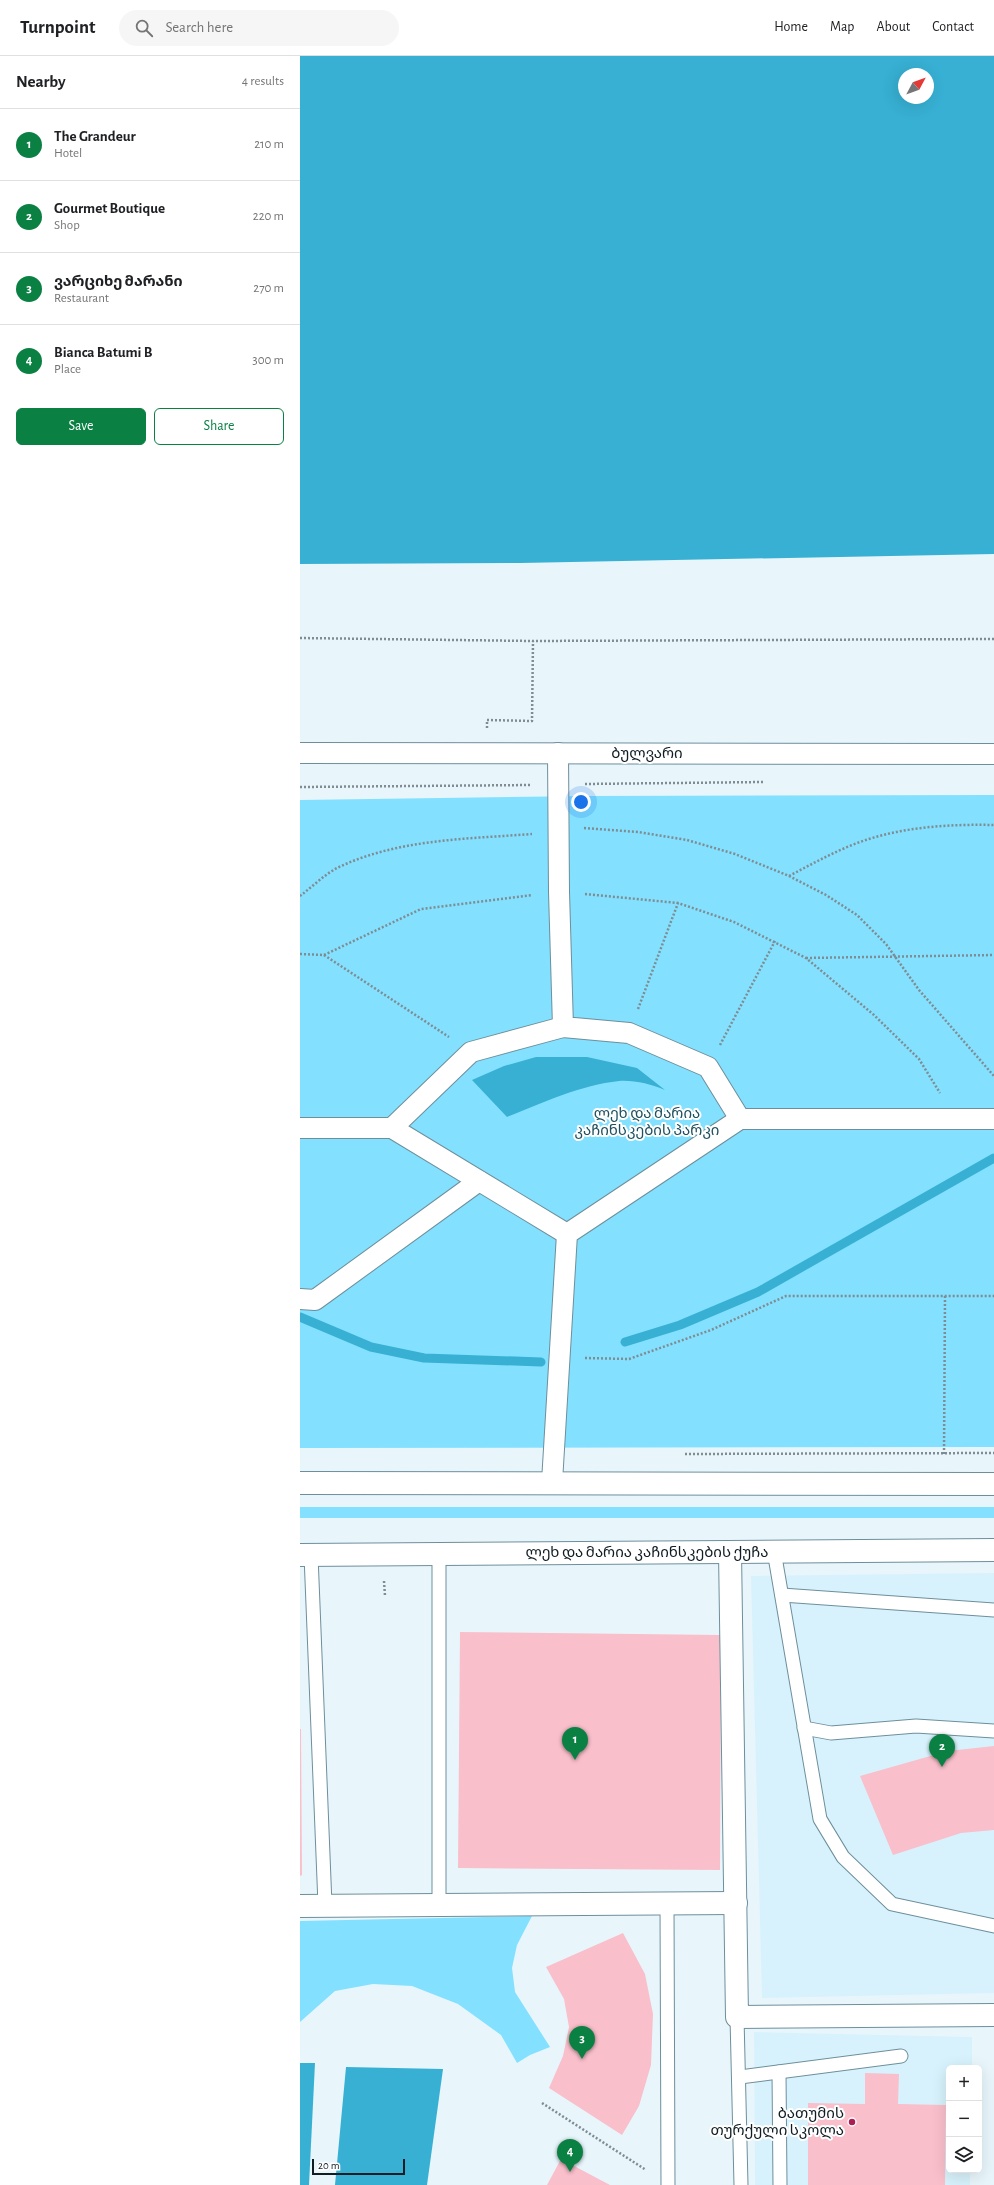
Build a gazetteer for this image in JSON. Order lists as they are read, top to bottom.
{
  "streets": {
    "main road": ["ლეხ და მარია კაჩინსკების ქუჩა"],
    "street": ["ბულვარი"]
  },
  "parks": ["ლეხ და მარია კაჩინსკების პარკი"],
  "places": ["ბათუმის თურქული სკოლა"],
  "scale_bar": "20 m",
  "north": "top right",
  "page": {
    "header": "Turnpoint",
    "search": "Search here",
    "nav": [
      "Home",
      "Map",
      "About",
      "Contact"
    ],
    "heading": ["Nearby", "4 results"],
    "list": [
      {
        "mark": "1",
        "name": "The Grandeur",
        "note": "Hotel",
        "value": "210 m"
      },
      {
        "mark": "2",
        "name": "Gourmet Boutique",
        "note": "Shop",
        "value": "220 m"
      },
      {
        "mark": "3",
        "name": "ვარციხე მარანი",
        "note": "Restaurant",
        "value": "270 m"
      },
      {
        "mark": "4",
        "name": "Bianca Batumi B",
        "note": "Place",
        "value": "300 m"
      }
    ],
    "buttons": ["Save", "Share"],
    "pins": [
      "1",
      "2",
      "3",
      "4"
    ],
    "map_buttons": ["+", "−"],
    "scale": "20 m"
  }
}
